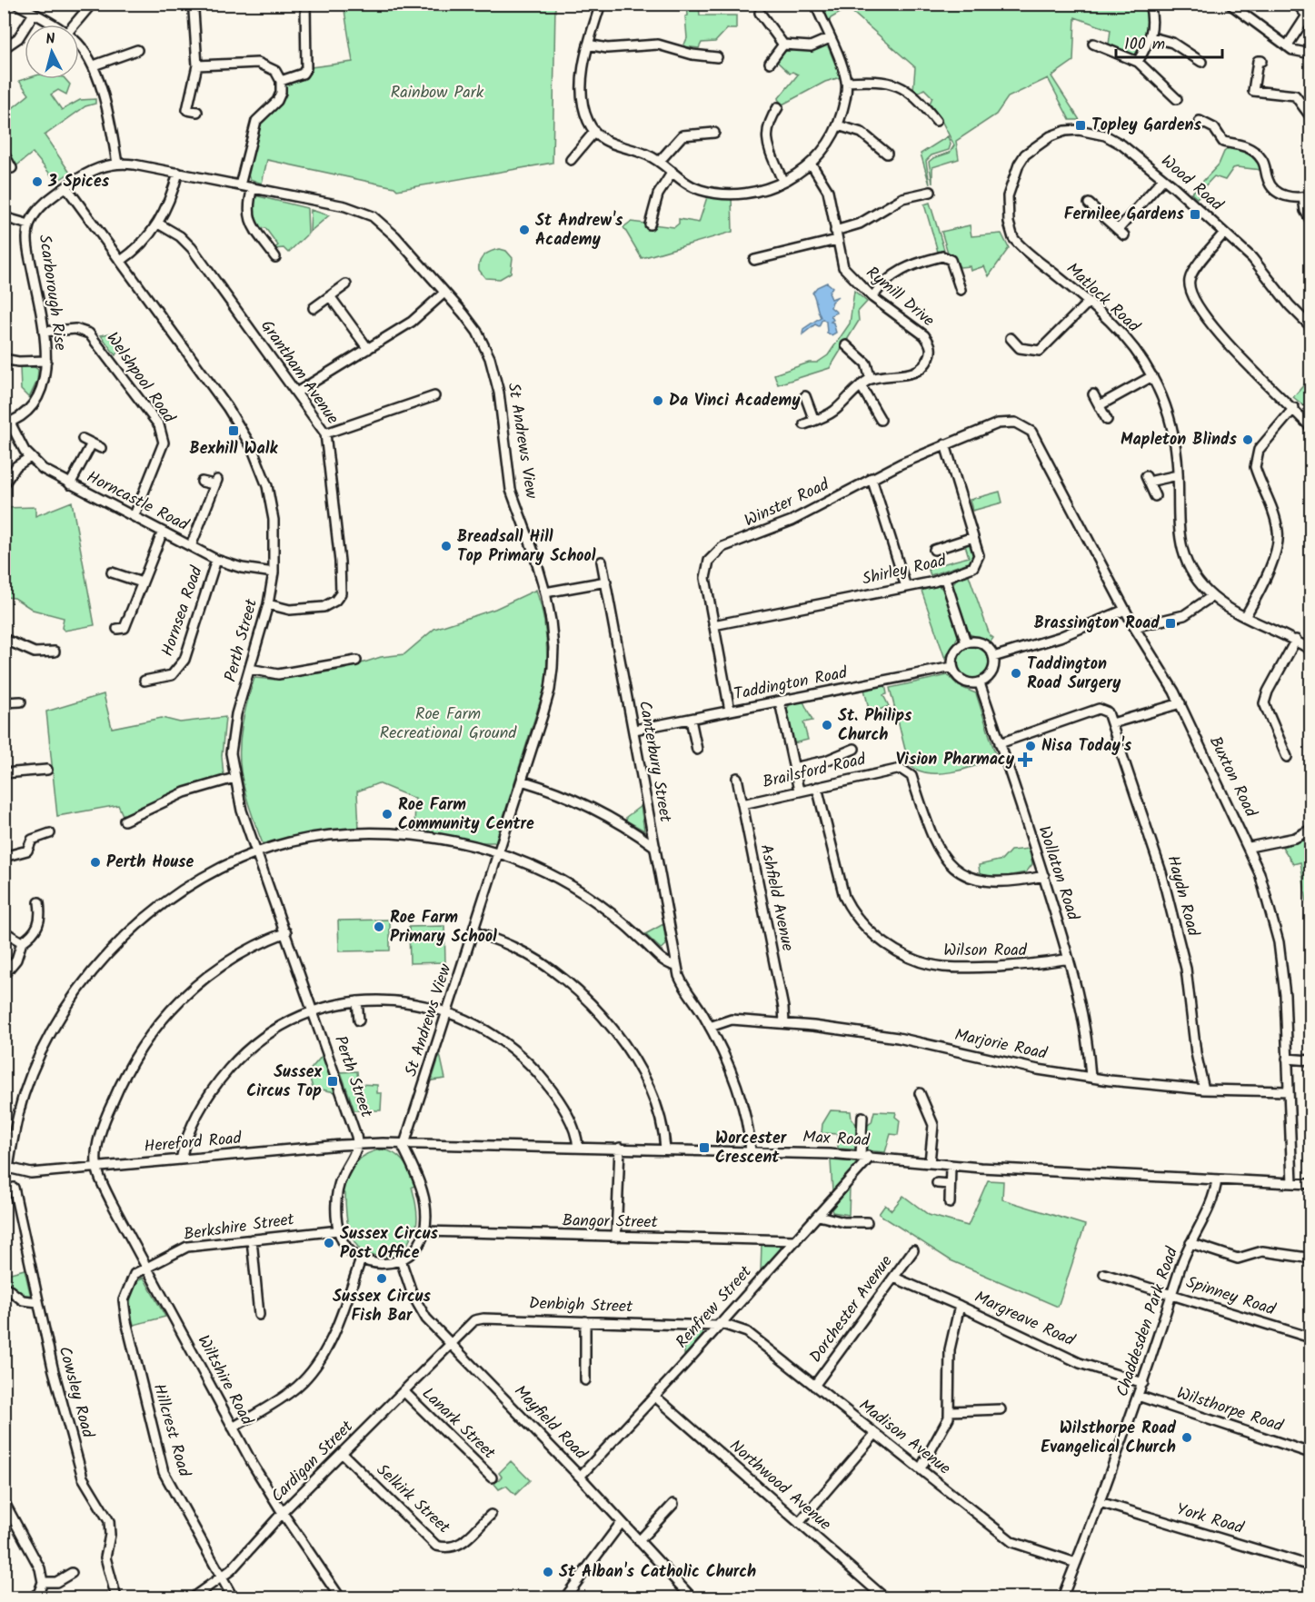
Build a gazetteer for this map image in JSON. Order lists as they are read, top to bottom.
{
  "streets": {
    "street": [
      "Wood Road",
      "Scarborough Rise",
      "Rymill Drive",
      "Matlock Road",
      "Grantham Avenue",
      "Welshpool Road",
      "St Andrews View",
      "Horncastle Road",
      "Winster Road",
      "Shirley Road",
      "Hornsea Road",
      "Perth Street",
      "Taddington Road",
      "Canterbury Street",
      "Brailsford Road",
      "Buxton Road",
      "Wollaton Road",
      "Haydn Road",
      "Ashfield Avenue",
      "Wilson Road",
      "Marjorie Road",
      "Max Road",
      "Hereford Road",
      "Bangor Street",
      "Berkshire Street",
      "Spinney Road",
      "Denbigh Street",
      "Renfrew Street",
      "Dorchester Avenue",
      "Margreave Road",
      "Chaddesden Park Road",
      "Wiltshire Road",
      "Cowsley Road",
      "Wilsthorpe Road",
      "Mayfield Road",
      "Lanark Street",
      "Hillcrest Road",
      "Madison Avenue",
      "Cardigan Street",
      "Northwood Avenue",
      "Selkirk Street",
      "York Road"
    ]
  },
  "crossings": [
    ["Wood Road", "Matlock Road"],
    ["Scarborough Rise", "Welshpool Road"],
    ["Scarborough Rise", "St Andrews View"],
    ["Scarborough Rise", "Horncastle Road"],
    ["Scarborough Rise", "Perth Street"],
    ["Grantham Avenue", "Perth Street"],
    ["Welshpool Road", "Horncastle Road"],
    ["St Andrews View", "Perth Street"],
    ["St Andrews View", "Max Road"],
    ["St Andrews View", "Hereford Road"],
    ["St Andrews View", "Bangor Street"],
    ["St Andrews View", "Berkshire Street"],
    ["St Andrews View", "Mayfield Road"],
    ["Horncastle Road", "Hornsea Road"],
    ["Horncastle Road", "Perth Street"],
    ["Winster Road", "Shirley Road"],
    ["Winster Road", "Taddington Road"],
    ["Winster Road", "Buxton Road"],
    ["Perth Street", "Max Road"],
    ["Perth Street", "Hereford Road"],
    ["Perth Street", "Bangor Street"],
    ["Perth Street", "Berkshire Street"],
    ["Perth Street", "Mayfield Road"],
    ["Taddington Road", "Canterbury Street"],
    ["Taddington Road", "Wollaton Road"],
    ["Brailsford Road", "Wollaton Road"],
    ["Brailsford Road", "Ashfield Avenue"],
    ["Brailsford Road", "Wilson Road"],
    ["Buxton Road", "Marjorie Road"],
    ["Buxton Road", "Max Road"],
    ["Wollaton Road", "Wilson Road"],
    ["Wollaton Road", "Marjorie Road"],
    ["Haydn Road", "Marjorie Road"],
    ["Ashfield Avenue", "Marjorie Road"],
    ["Max Road", "Hereford Road"],
    ["Max Road", "Bangor Street"],
    ["Max Road", "Berkshire Street"],
    ["Max Road", "Renfrew Street"],
    ["Max Road", "Chaddesden Park Road"],
    ["Max Road", "Mayfield Road"],
    ["Hereford Road", "Bangor Street"],
    ["Hereford Road", "Berkshire Street"],
    ["Hereford Road", "Wiltshire Road"],
    ["Hereford Road", "Mayfield Road"],
    ["Bangor Street", "Berkshire Street"],
    ["Bangor Street", "Renfrew Street"],
    ["Bangor Street", "Mayfield Road"],
    ["Berkshire Street", "Wiltshire Road"],
    ["Berkshire Street", "Mayfield Road"],
    ["Berkshire Street", "Hillcrest Road"],
    ["Spinney Road", "Chaddesden Park Road"],
    ["Denbigh Street", "Renfrew Street"],
    ["Denbigh Street", "Mayfield Road"],
    ["Denbigh Street", "Madison Avenue"],
    ["Denbigh Street", "Cardigan Street"],
    ["Renfrew Street", "Mayfield Road"],
    ["Renfrew Street", "Madison Avenue"],
    ["Renfrew Street", "Northwood Avenue"],
    ["Dorchester Avenue", "Margreave Road"],
    ["Dorchester Avenue", "Madison Avenue"],
    ["Margreave Road", "Chaddesden Park Road"],
    ["Chaddesden Park Road", "Wilsthorpe Road"],
    ["Chaddesden Park Road", "Madison Avenue"],
    ["Chaddesden Park Road", "York Road"],
    ["Wiltshire Road", "Hillcrest Road"],
    ["Wiltshire Road", "Cardigan Street"],
    ["Mayfield Road", "Cardigan Street"],
    ["Lanark Street", "Cardigan Street"],
    ["Hillcrest Road", "Cardigan Street"],
    ["Cardigan Street", "Selkirk Street"]
  ],
  "parks": ["Rainbow Park", "Roe Farm Recreational Ground"],
  "places": {
    "transit": [
      "Topley Gardens",
      "Fernilee Gardens",
      "Bexhill Walk",
      "Brassington Road",
      "Sussex Circus Top",
      "Worcester Crescent"
    ],
    "other": [
      "3 Spices",
      "St Andrew's Academy",
      "Da Vinci Academy",
      "Mapleton Blinds",
      "Breadsall Hill Top Primary School",
      "Taddington Road Surgery",
      "St. Philips Church",
      "Nisa Today's",
      "Roe Farm Community Centre",
      "Perth House",
      "Roe Farm Primary School",
      "Sussex Circus Post Office",
      "Sussex Circus Fish Bar",
      "Wilsthorpe Road Evangelical Church",
      "St Alban's Catholic Church"
    ],
    "health": ["Vision Pharmacy"]
  },
  "scale_bar": "100 m",
  "north": "top"
}
